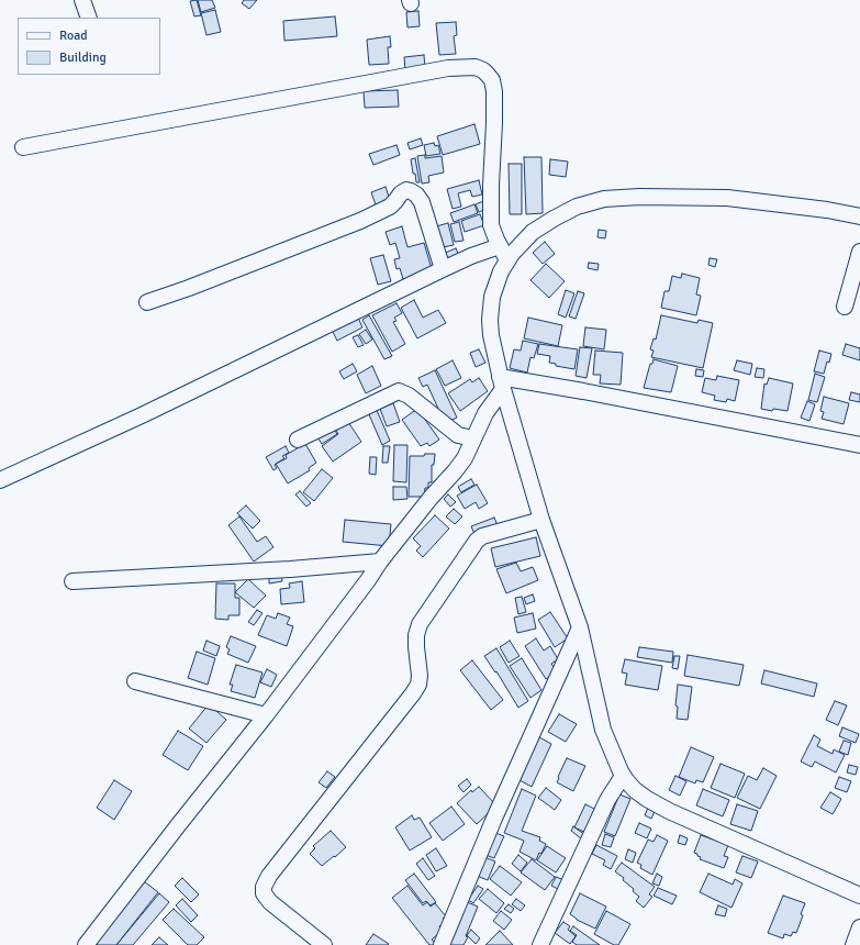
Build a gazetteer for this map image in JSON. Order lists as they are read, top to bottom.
{
  "legend": ["Road", "Building"]
}
